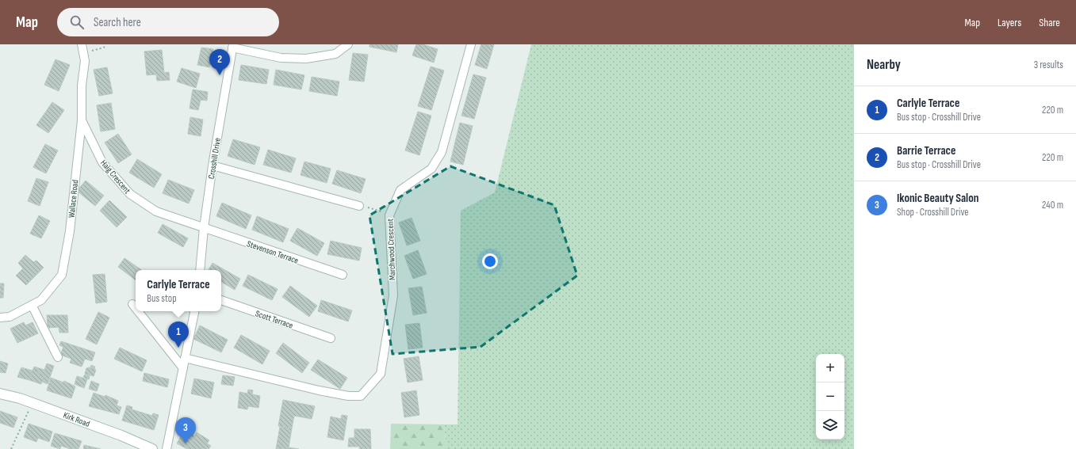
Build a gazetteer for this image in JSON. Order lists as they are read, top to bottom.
{
  "streets": {
    "main road": ["Kirk Road"],
    "street": [
      "Crosshill Drive",
      "Haig Crescent",
      "Wallace Road",
      "Marchwood Crescent",
      "Stevenson Terrace",
      "Scott Terrace"
    ]
  },
  "crossings": [
    ["Crosshill Drive", "Haig Crescent"],
    ["Crosshill Drive", "Stevenson Terrace"],
    ["Haig Crescent", "Wallace Road"],
    ["Haig Crescent", "Stevenson Terrace"]
  ],
  "page": {
    "header": "Map",
    "search": "Search here",
    "nav": ["Map", "Layers", "Share"],
    "heading": ["Nearby", "3 results"],
    "pins": ["2", "1", "3"],
    "list": [
      {
        "mark": "1",
        "name": "Carlyle Terrace",
        "note": "Bus stop · Crosshill Drive",
        "value": "220 m"
      },
      {
        "mark": "2",
        "name": "Barrie Terrace",
        "note": "Bus stop · Crosshill Drive",
        "value": "220 m"
      },
      {
        "mark": "3",
        "name": "Ikonic Beauty Salon",
        "note": "Shop · Crosshill Drive",
        "value": "240 m"
      }
    ],
    "popup": ["Carlyle Terrace", "Bus stop"],
    "map_buttons": ["+", "−"]
  }
}
